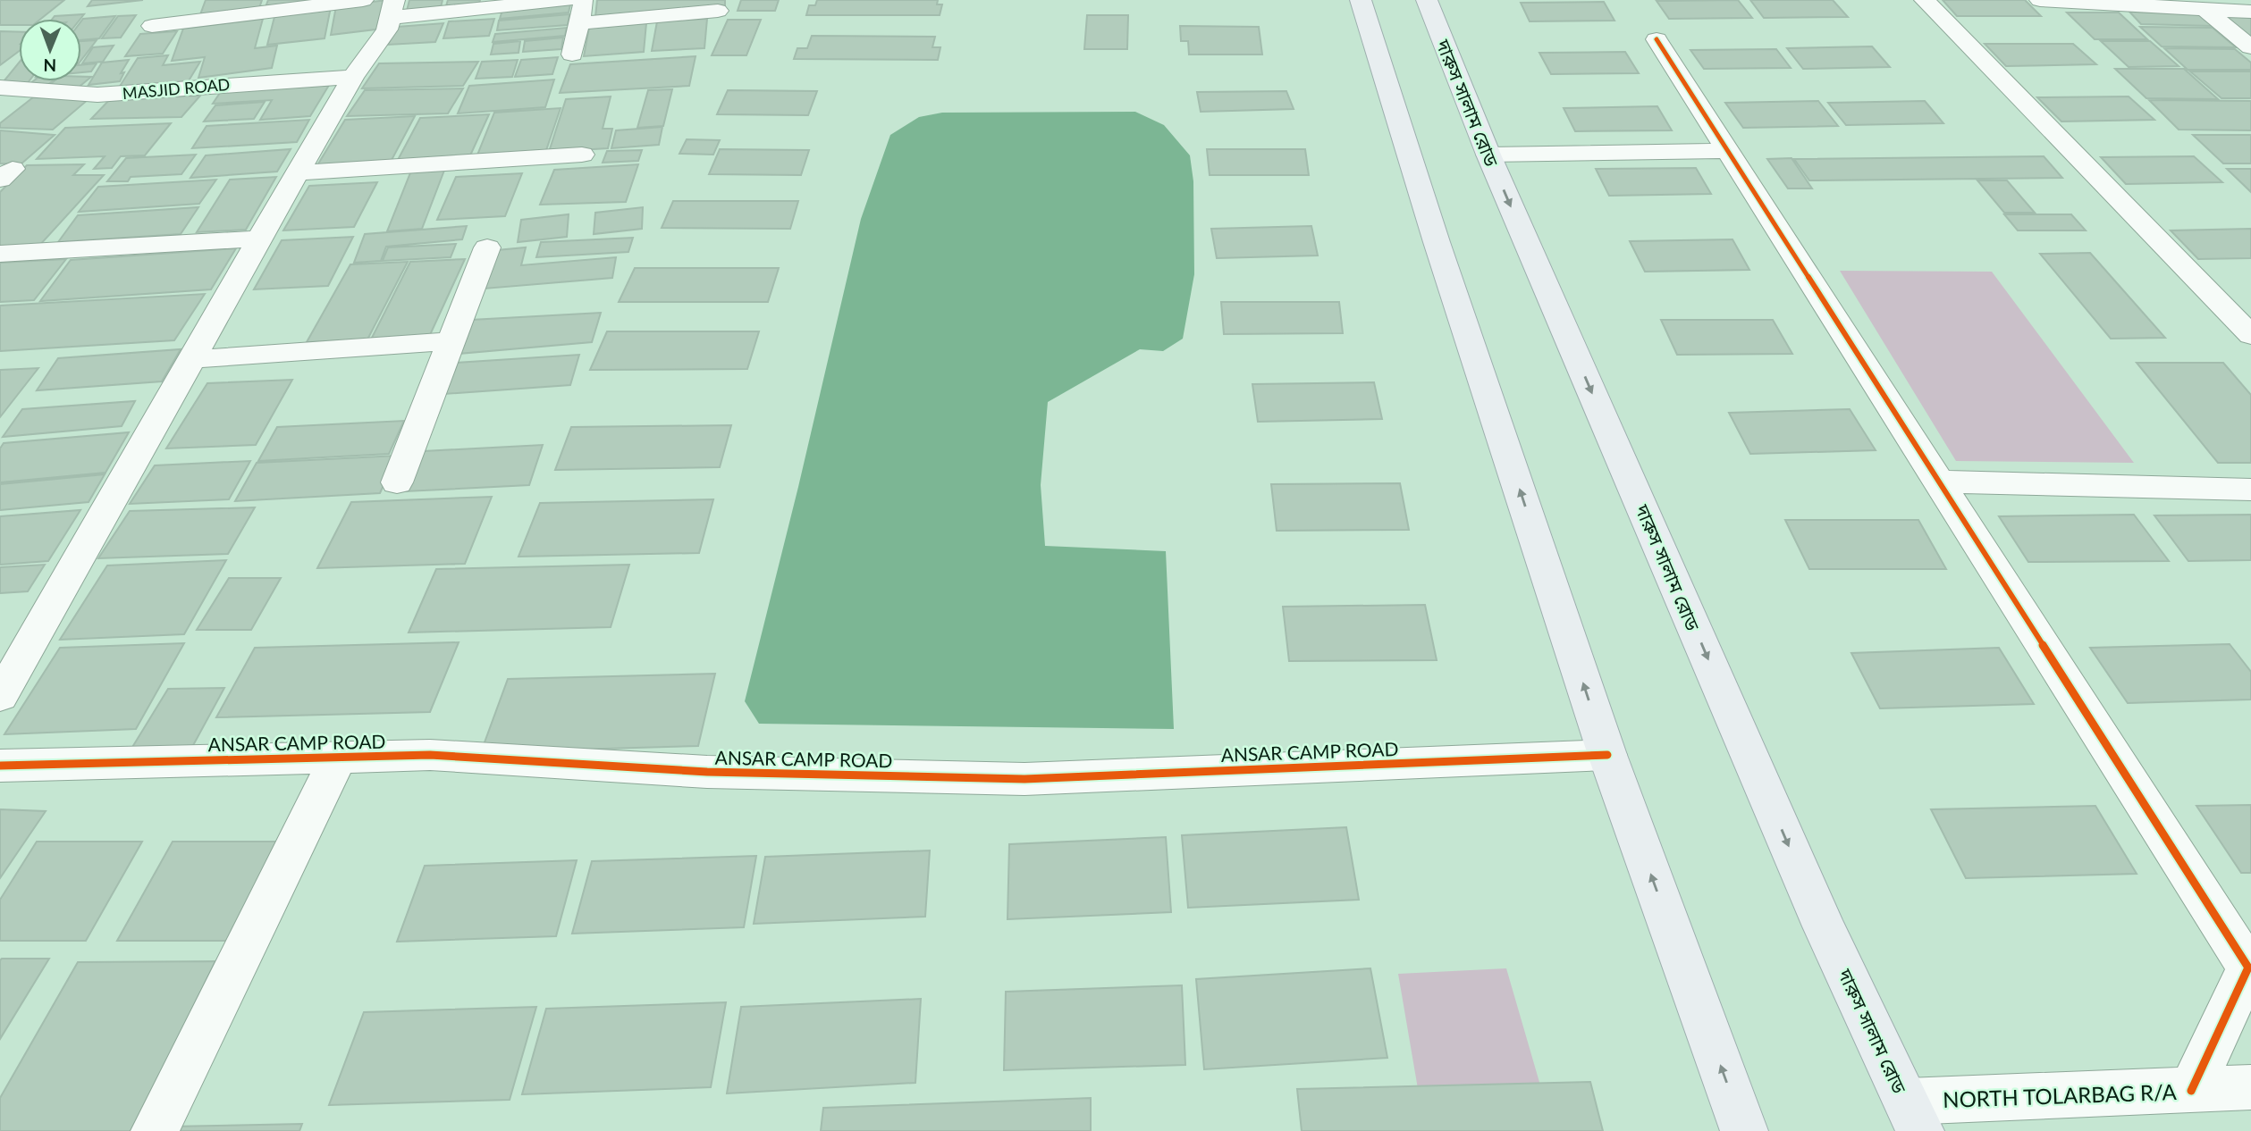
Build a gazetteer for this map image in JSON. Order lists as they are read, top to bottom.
{
  "streets": {
    "main road": ["দারুস সালাম রোড"],
    "street": ["MASJID ROAD", "ANSAR CAMP ROAD", "NORTH TOLARBAG R/A"]
  },
  "crossings": [
    ["দারুস সালাম রোড", "NORTH TOLARBAG R/A"]
  ],
  "north": "bottom"
}
